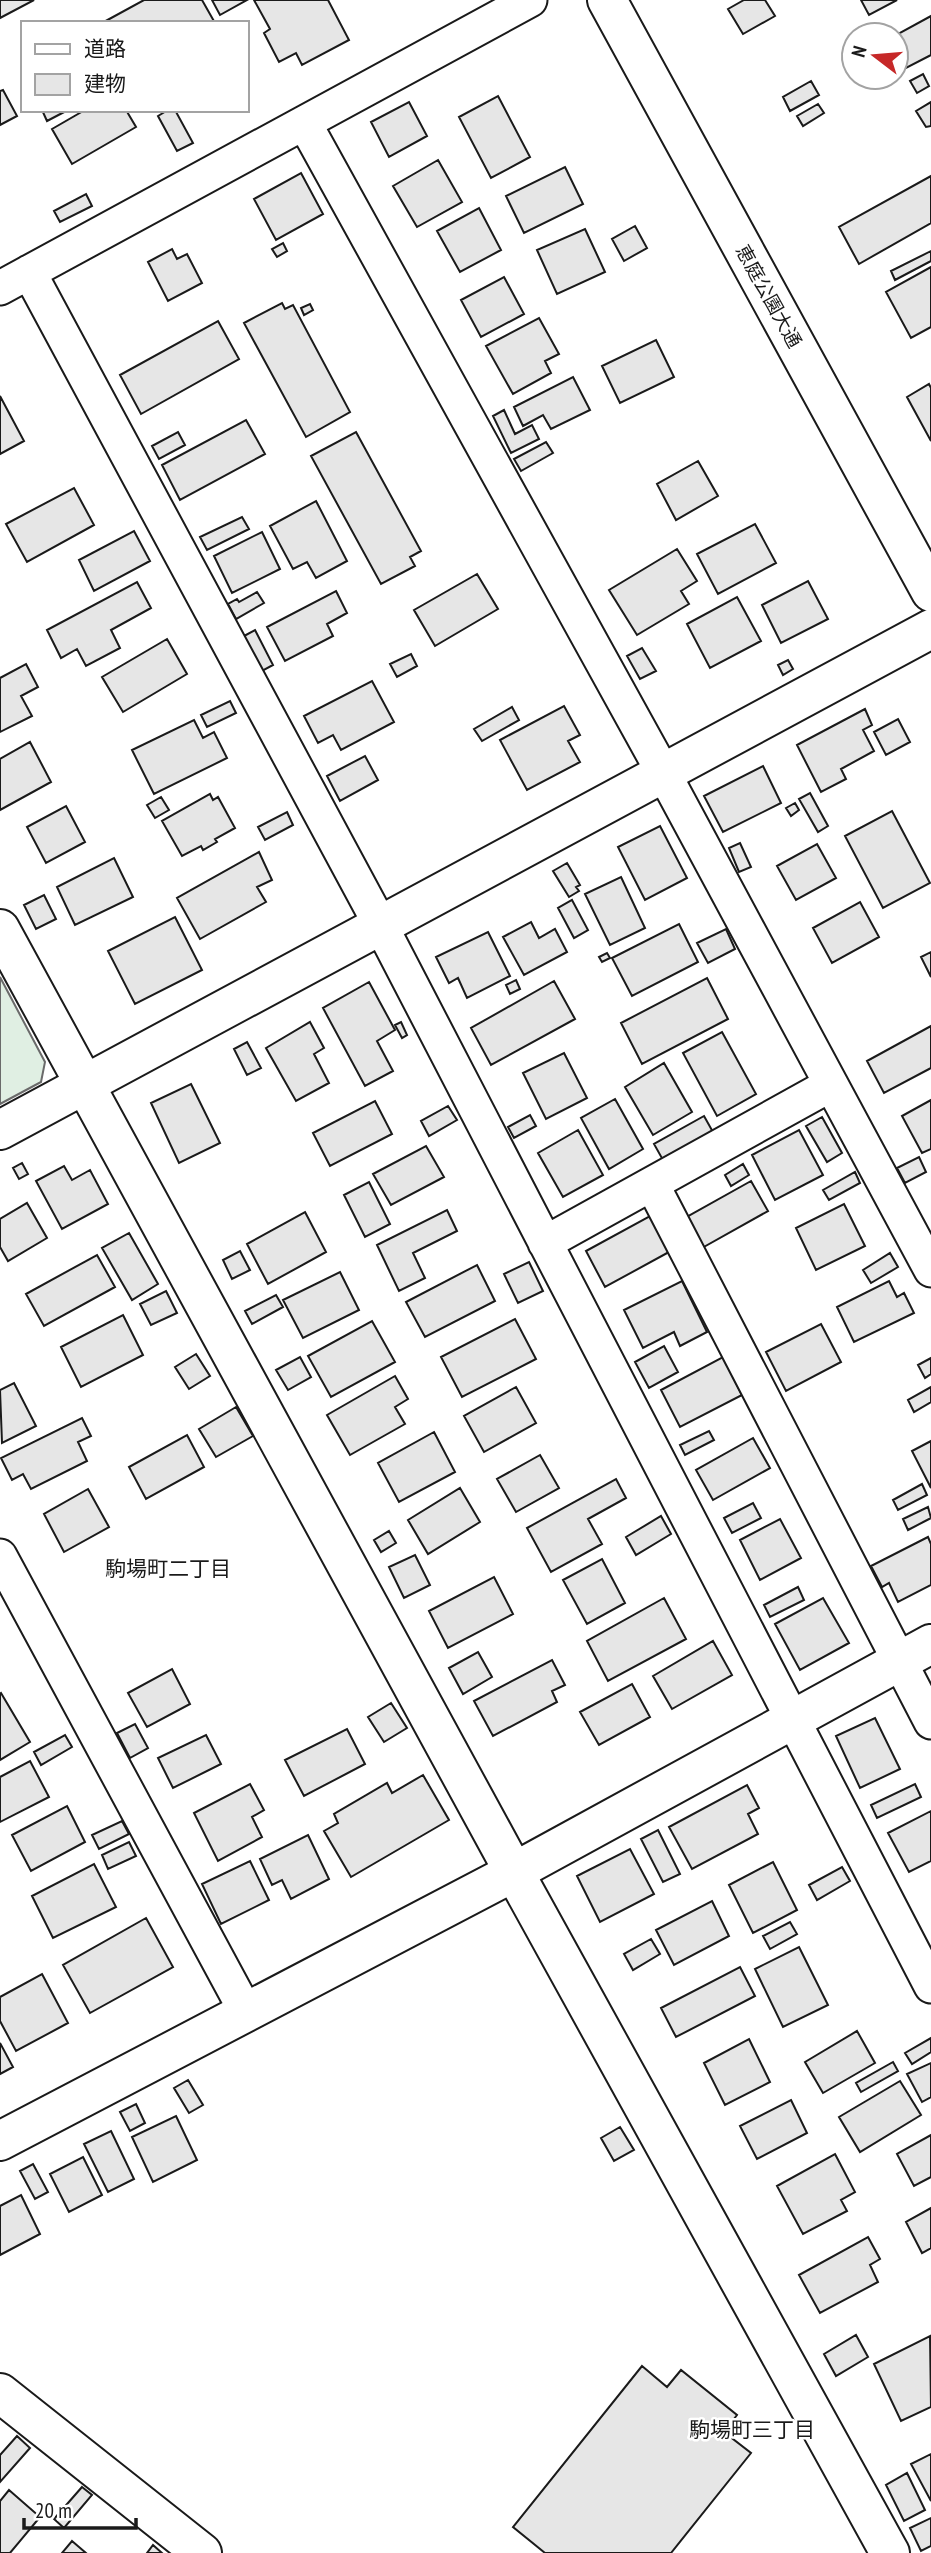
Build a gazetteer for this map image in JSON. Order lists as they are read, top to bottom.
{
  "streets": {
    "street": ["恵庭公園大通"]
  },
  "districts": ["駒場町二丁目", "駒場町三丁目"],
  "legend": ["道路", "建物"],
  "scale_bar": "20 m",
  "north": "left"
}
